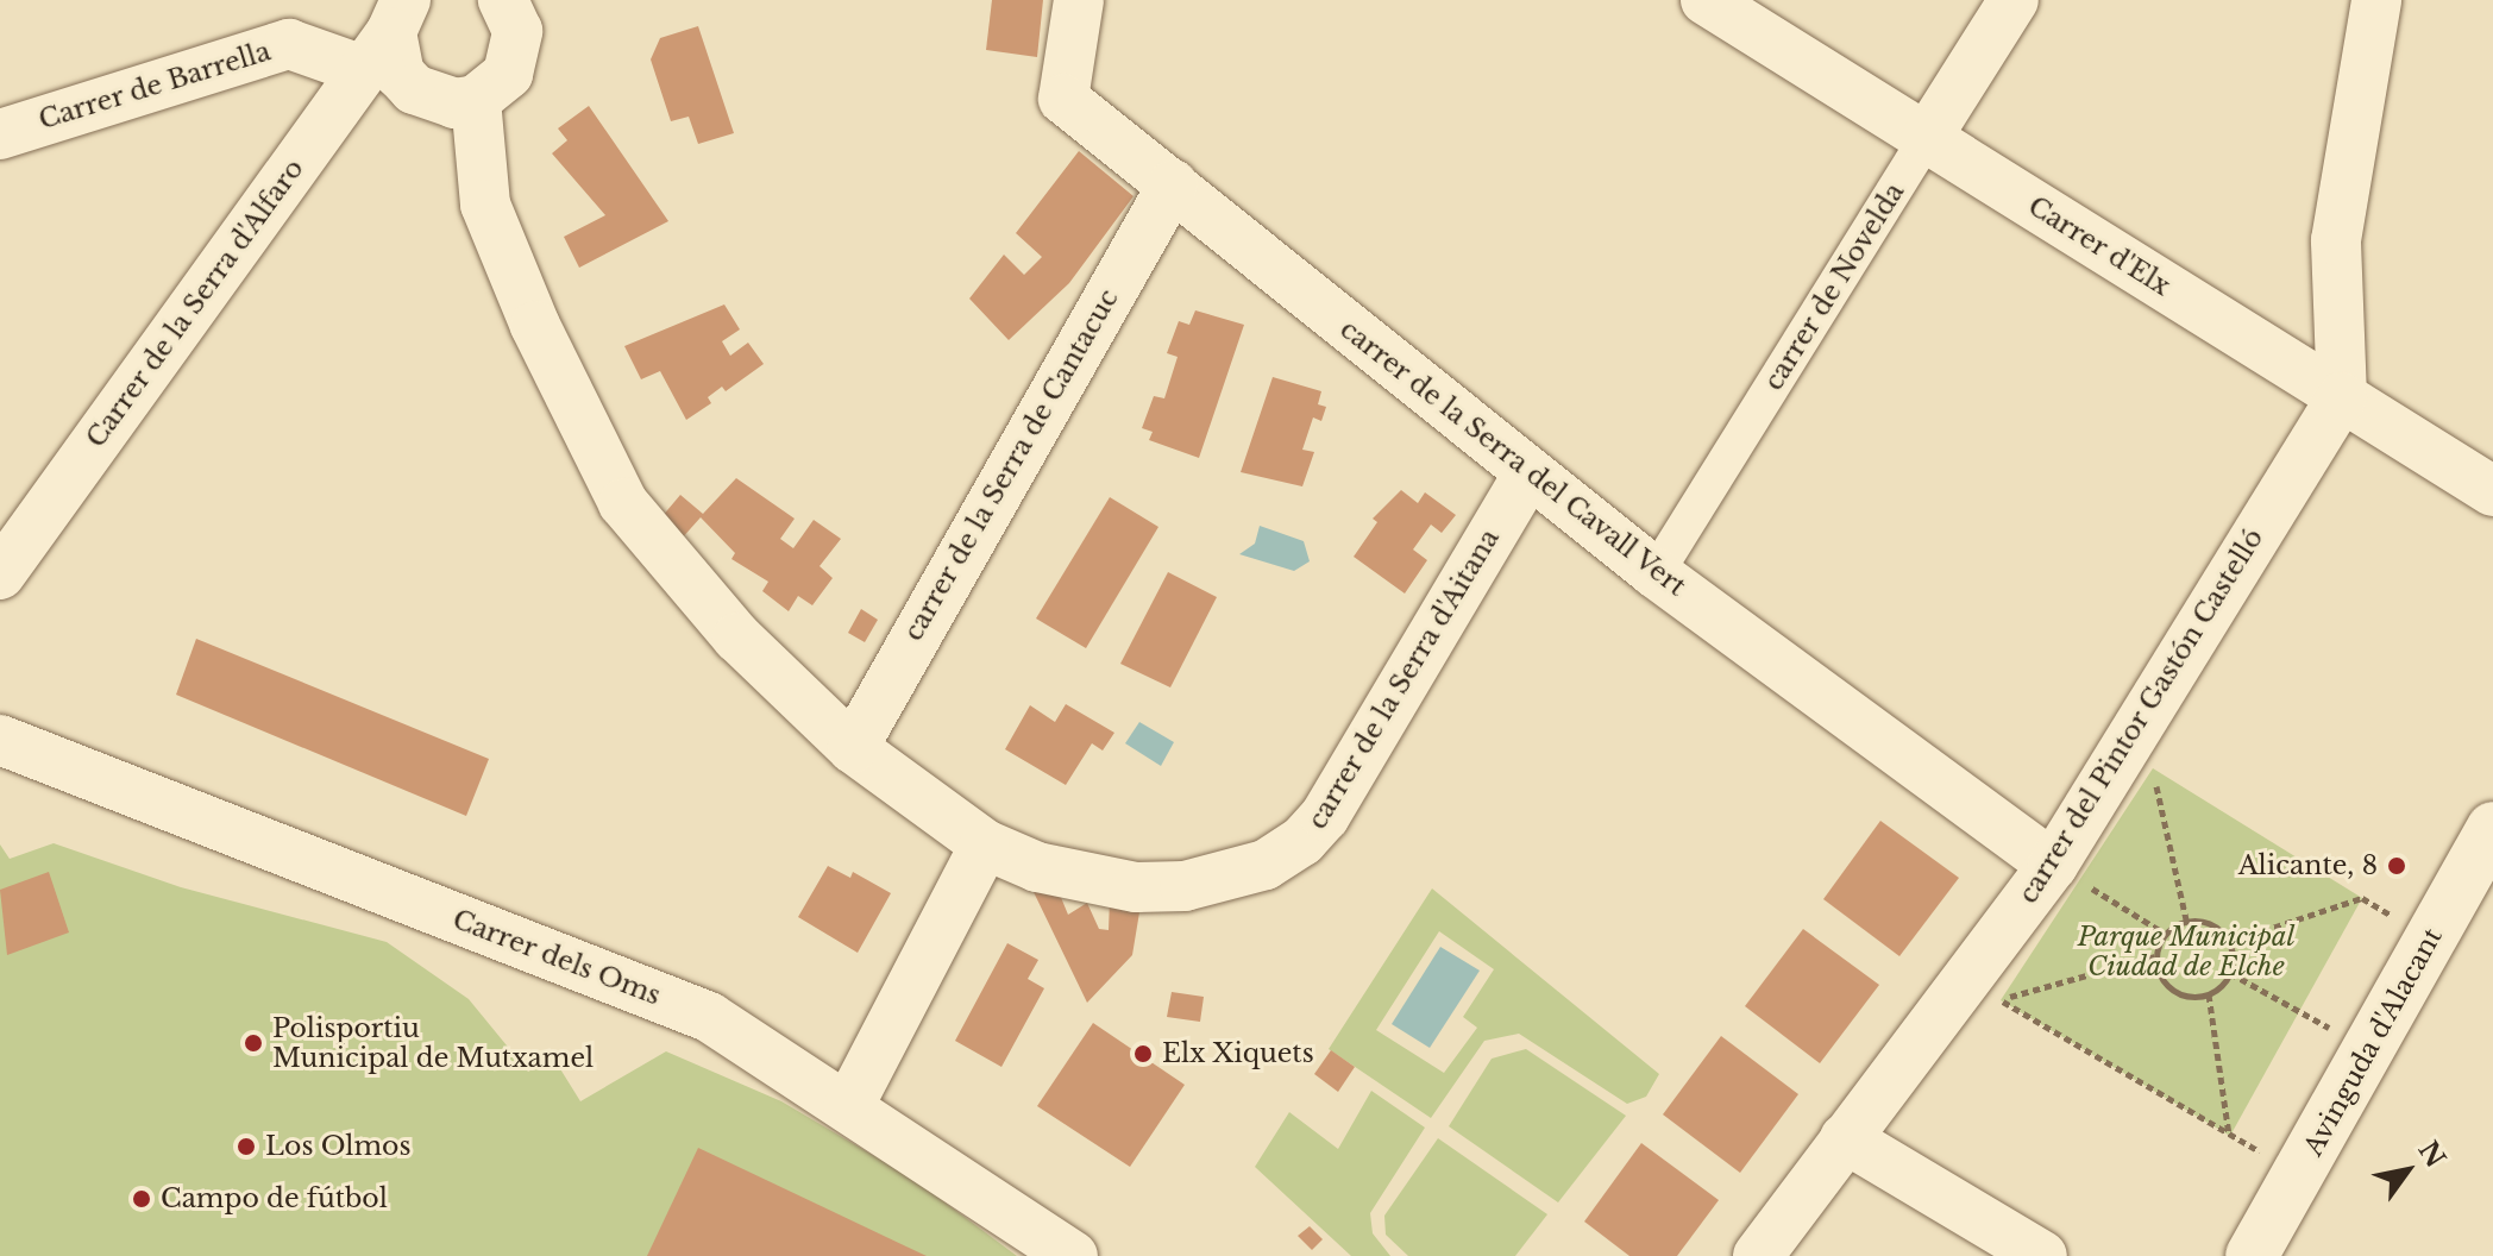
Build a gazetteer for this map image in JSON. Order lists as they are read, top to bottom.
{
  "streets": {
    "street": [
      "Carrer de Barrella",
      "Carrer d'Elx",
      "carrer de Novelda",
      "Carrer de la Serra d'Alfaro",
      "carrer de la Serra del Cavall Vert",
      "carrer de la Serra de Cantacuc",
      "carrer de la Serra d'Aitana",
      "carrer del Pintor Gastón Castelló",
      "Carrer dels Oms",
      "Avinguda d'Alacant"
    ]
  },
  "crossings": [
    ["Carrer de Barrella", "Carrer de la Serra d'Alfaro"],
    ["Carrer d'Elx", "carrer de Novelda"],
    ["Carrer d'Elx", "carrer del Pintor Gastón Castelló"],
    ["carrer de Novelda", "carrer de la Serra del Cavall Vert"],
    ["carrer de la Serra del Cavall Vert", "carrer de la Serra de Cantacuc"],
    ["carrer de la Serra del Cavall Vert", "carrer de la Serra d'Aitana"],
    ["carrer de la Serra del Cavall Vert", "carrer del Pintor Gastón Castelló"],
    ["carrer de la Serra de Cantacuc", "carrer de la Serra d'Aitana"]
  ],
  "parks": ["Parque Municipal Ciudad de Elche"],
  "places": [
    "Alicante, 8",
    "Polisportiu Municipal de Mutxamel",
    "Elx Xiquets",
    "Los Olmos",
    "Campo de fútbol"
  ],
  "north": "top right"
}
